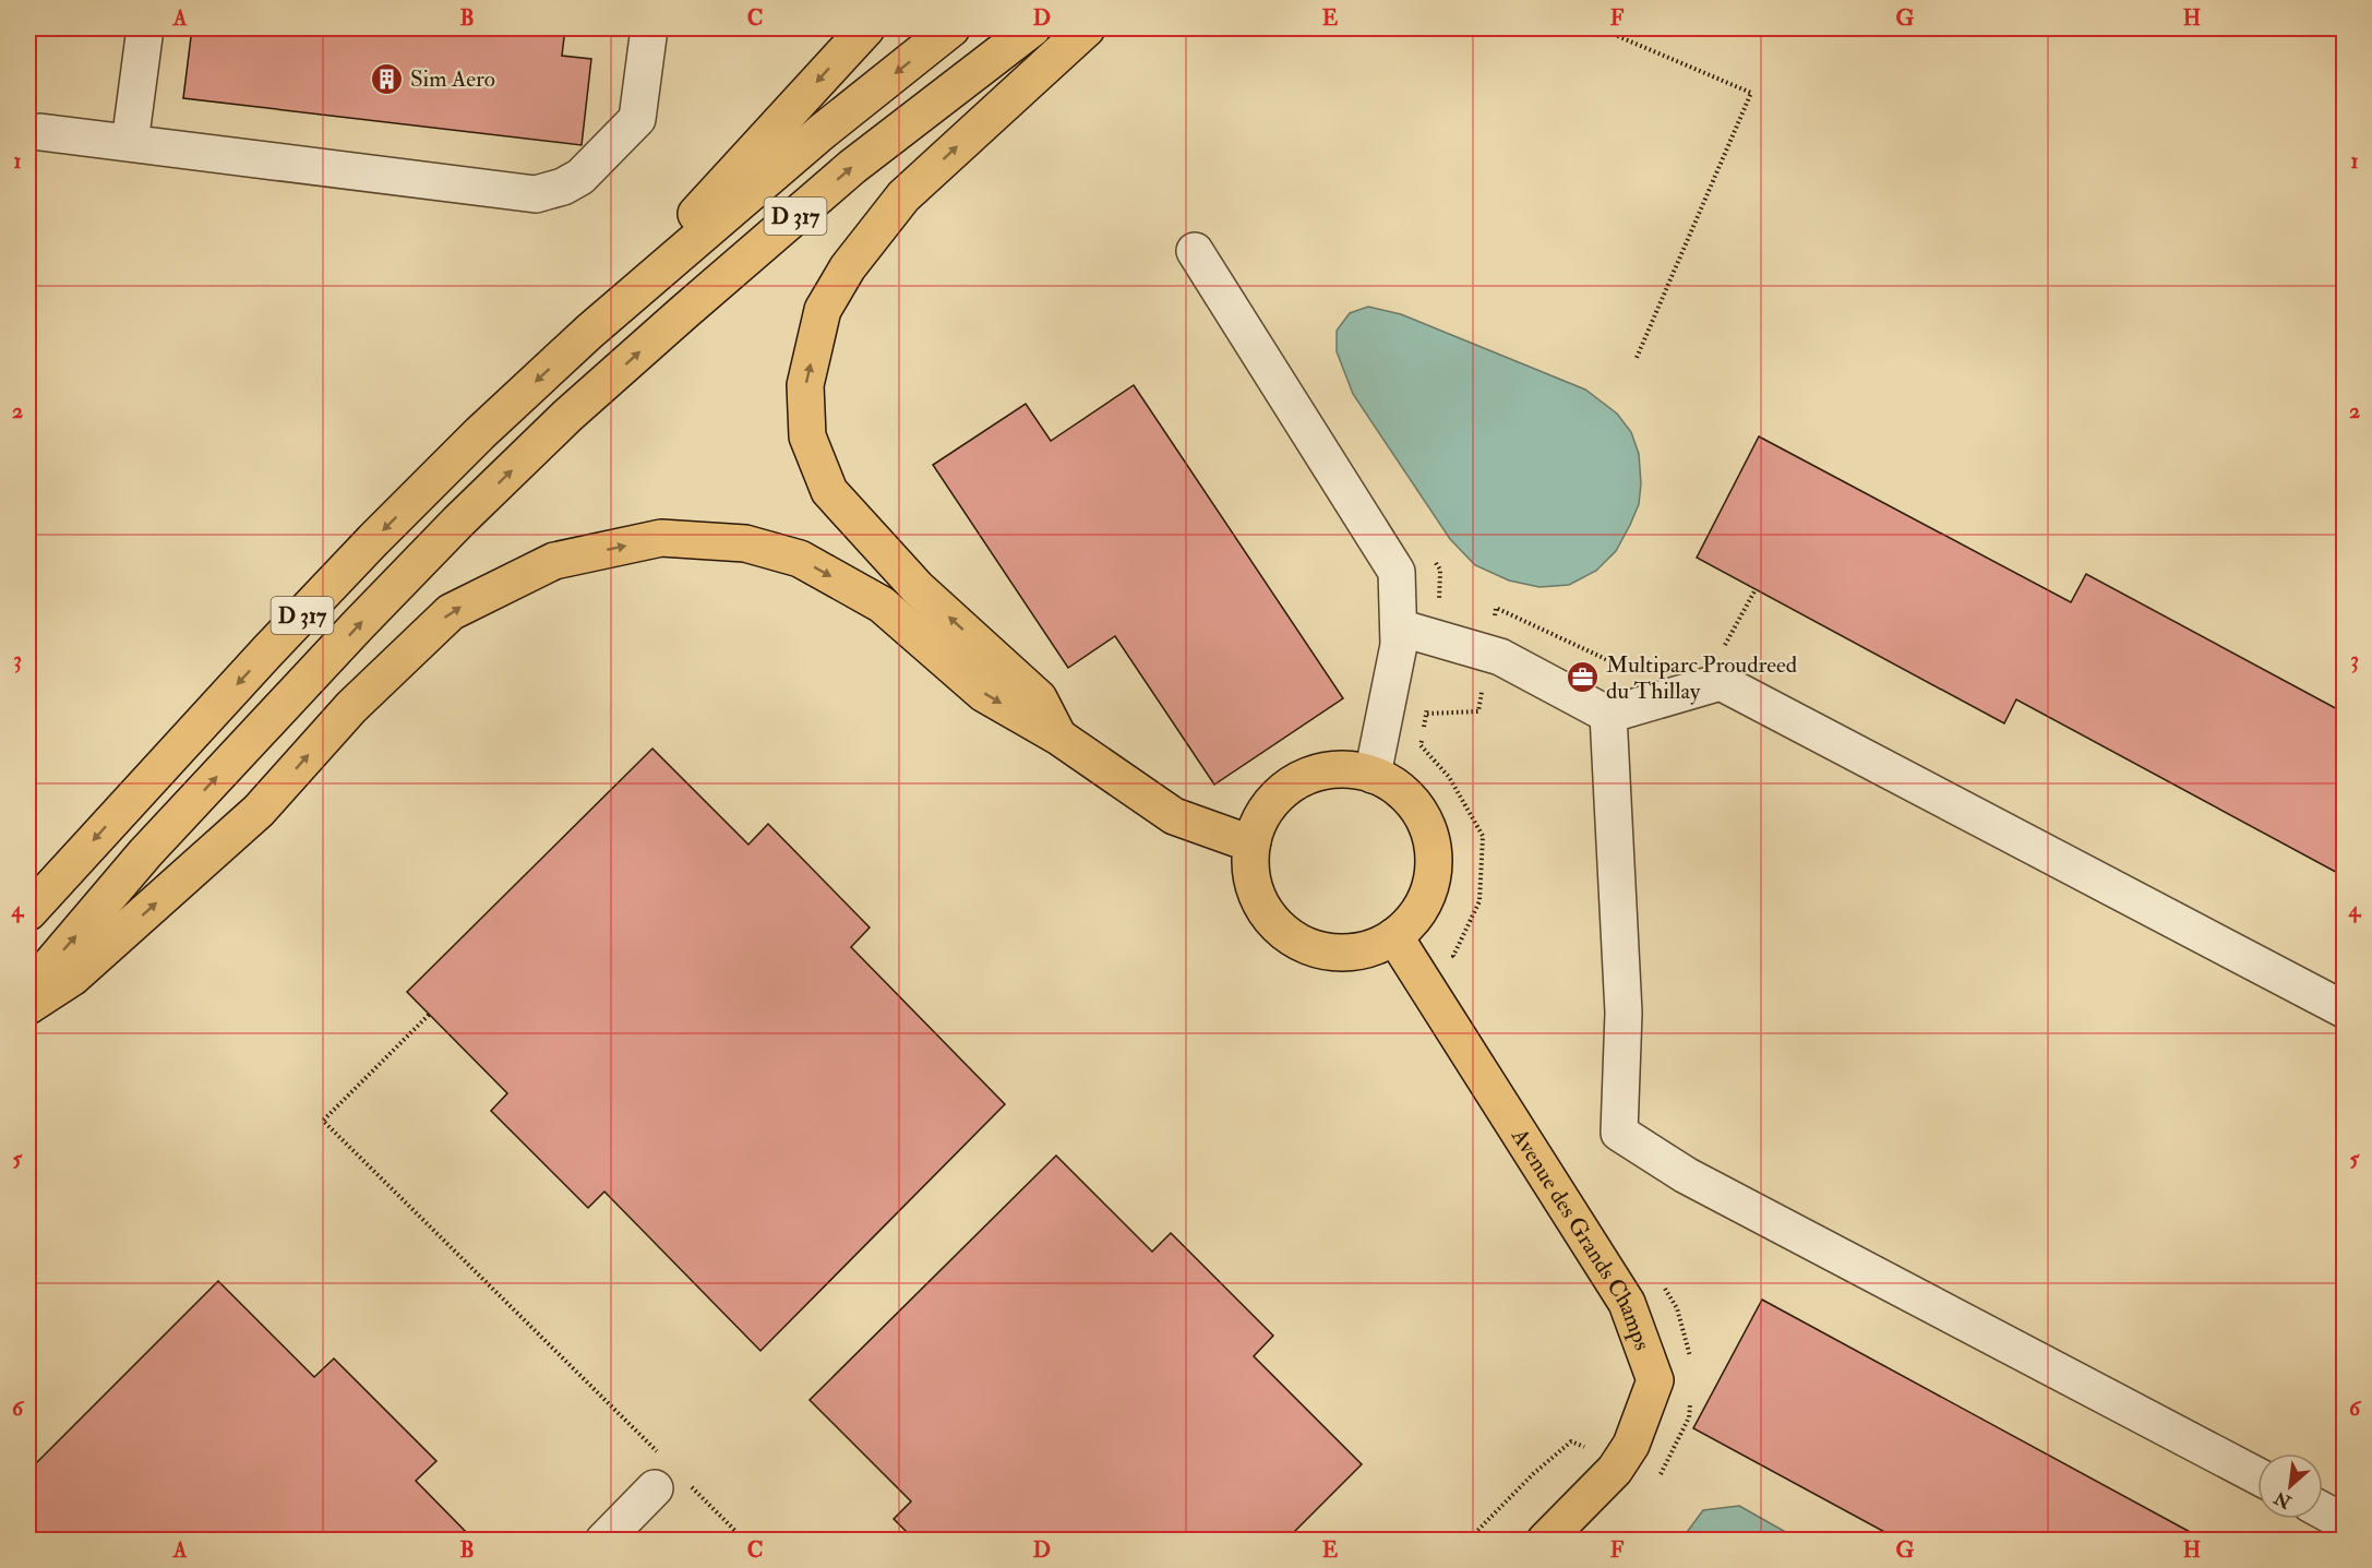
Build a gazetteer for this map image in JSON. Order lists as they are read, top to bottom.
{
  "streets": {
    "main road": ["D 317", "Avenue des Grands Champs"]
  },
  "places": {
    "building": ["Sim Aero"],
    "office": ["Multiparc Proudreed du Thillay"]
  },
  "north": "bottom left",
  "grid": {
    "columns": [
      "A",
      "B",
      "C",
      "D",
      "E",
      "F",
      "G",
      "H"
    ],
    "rows": [
      "1",
      "2",
      "3",
      "4",
      "5",
      "6"
    ]
  }
}
